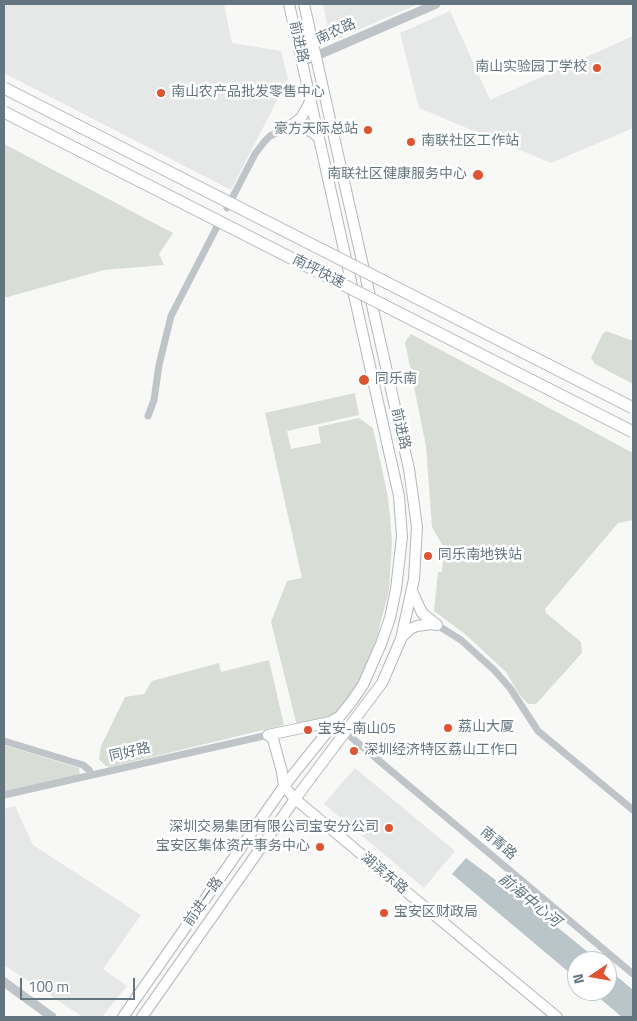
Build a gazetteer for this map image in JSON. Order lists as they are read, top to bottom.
{
  "streets": {
    "highway": ["南坪快速"],
    "main road": ["前进路", "湖滨东路", "前进一路"],
    "street": ["南农路", "同好路", "南青路"]
  },
  "crossings": [
    ["南农路", "前进路"],
    ["前进路", "南青路"],
    ["前进路", "湖滨东路"],
    ["前进路", "前进一路"],
    ["湖滨东路", "前进一路"]
  ],
  "water": ["前海中心河"],
  "places": [
    "南山实验园丁学校",
    "南山农产品批发零售中心",
    "豪方天际总站",
    "南联社区工作站",
    "南联社区健康服务中心",
    "同乐南",
    "同乐南地铁站",
    "荔山大厦",
    "宝安-南山05",
    "深圳经济特区荔山工作口",
    "深圳交易集团有限公司宝安分公司",
    "宝安区集体资产事务中心",
    "宝安区财政局"
  ],
  "scale_bar": "100 m",
  "north": "left"
}
